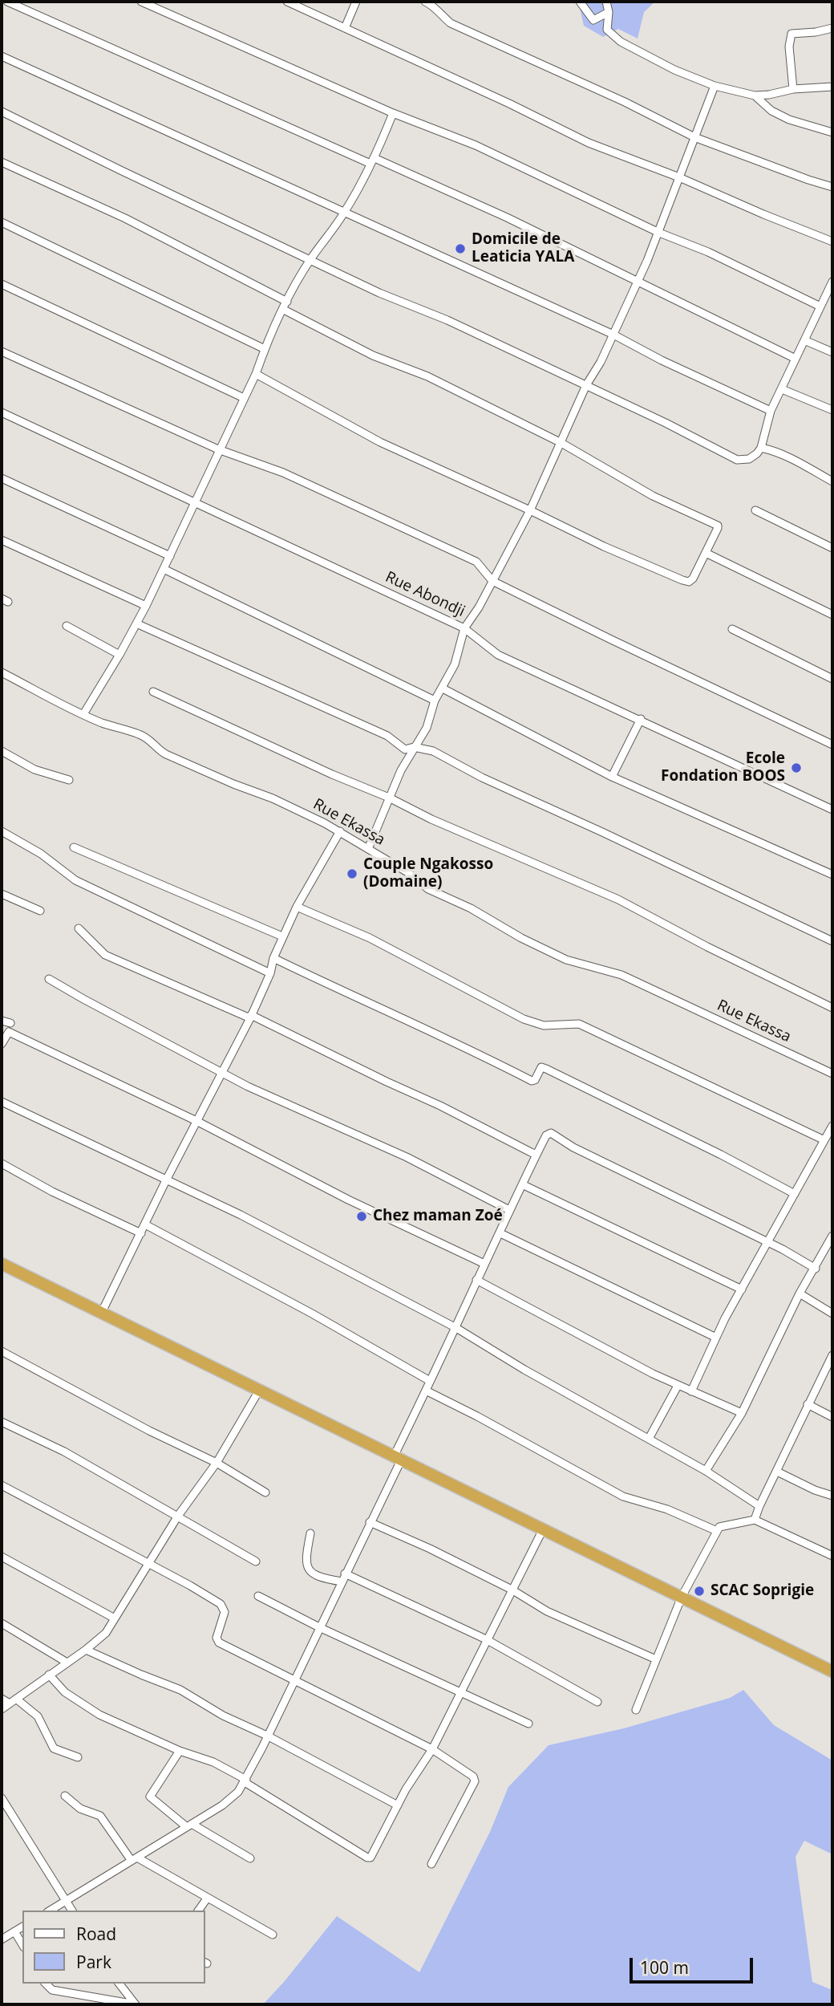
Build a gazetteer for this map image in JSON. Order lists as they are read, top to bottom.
{
  "streets": {
    "street": ["Rue Abondji", "Rue Ekassa"]
  },
  "places": [
    "Domicile de Leaticia YALA",
    "Ecole Fondation BOOS",
    "Couple Ngakosso (Domaine)",
    "Chez maman Zoé",
    "SCAC Soprigie"
  ],
  "legend": ["Road", "Park"],
  "scale_bar": "100 m"
}
